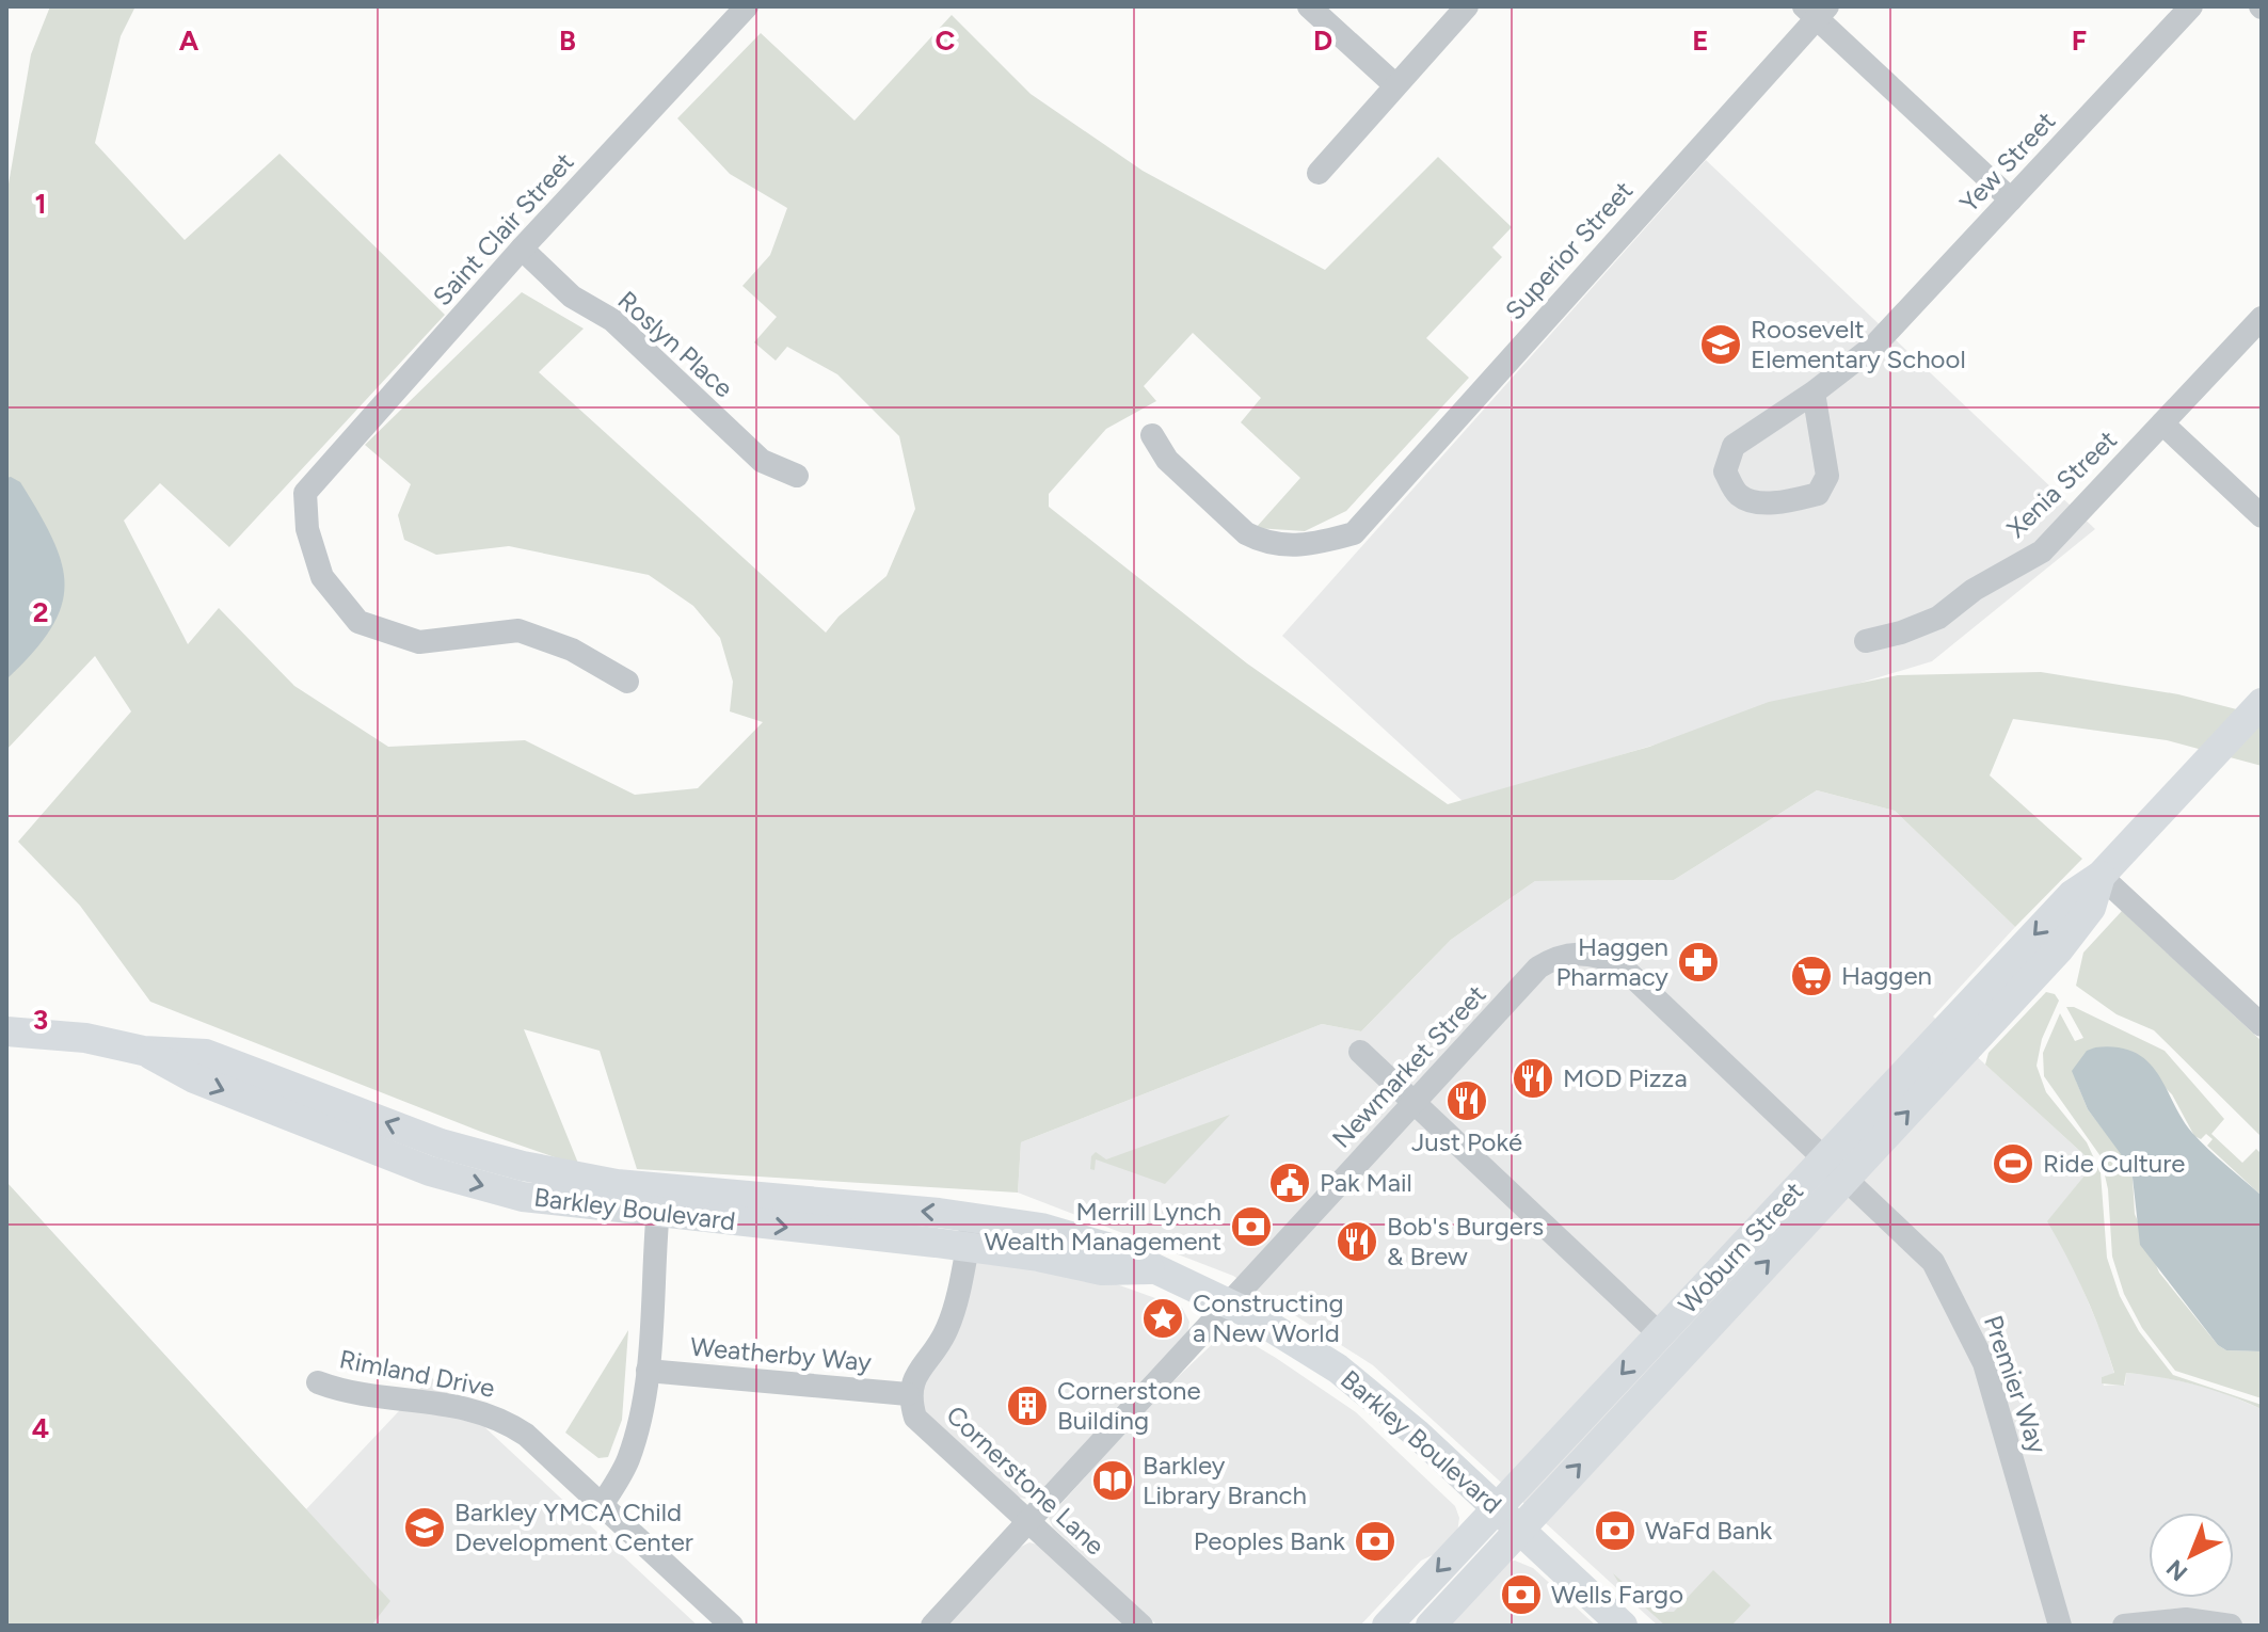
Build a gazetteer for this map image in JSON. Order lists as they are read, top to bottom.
{
  "streets": {
    "main road": ["Barkley Boulevard", "Woburn Street"],
    "street": [
      "Yew Street",
      "Saint Clair Street",
      "Superior Street",
      "Roslyn Place",
      "Xenia Street",
      "Newmarket Street",
      "Weatherby Way",
      "Rimland Drive",
      "Premier Way",
      "Cornerstone Lane"
    ]
  },
  "crossings": [
    ["Saint Clair Street", "Roslyn Place"],
    ["Newmarket Street", "Barkley Boulevard"],
    ["Newmarket Street", "Woburn Street"],
    ["Newmarket Street", "Premier Way"],
    ["Newmarket Street", "Cornerstone Lane"],
    ["Barkley Boulevard", "Woburn Street"],
    ["Woburn Street", "Premier Way"],
    ["Weatherby Way", "Cornerstone Lane"]
  ],
  "places": {
    "school or university": ["Roosevelt Elementary School", "Barkley YMCA Child Development Center"],
    "pharmacy": ["Haggen Pharmacy"],
    "supermarket": ["Haggen"],
    "restaurant": ["MOD Pizza", "Just Poké", "Bob's Burgers & Brew"],
    "sports": ["Ride Culture"],
    "public building": ["Pak Mail"],
    "bank": [
      "Merrill Lynch Wealth Management",
      "WaFd Bank",
      "Peoples Bank",
      "Wells Fargo"
    ],
    "place": ["Constructing a New World"],
    "building": ["Cornerstone Building"],
    "library": ["Barkley Library Branch"]
  },
  "north": "bottom left",
  "grid": {
    "columns": [
      "A",
      "B",
      "C",
      "D",
      "E",
      "F"
    ],
    "rows": [
      "1",
      "2",
      "3",
      "4"
    ]
  }
}
